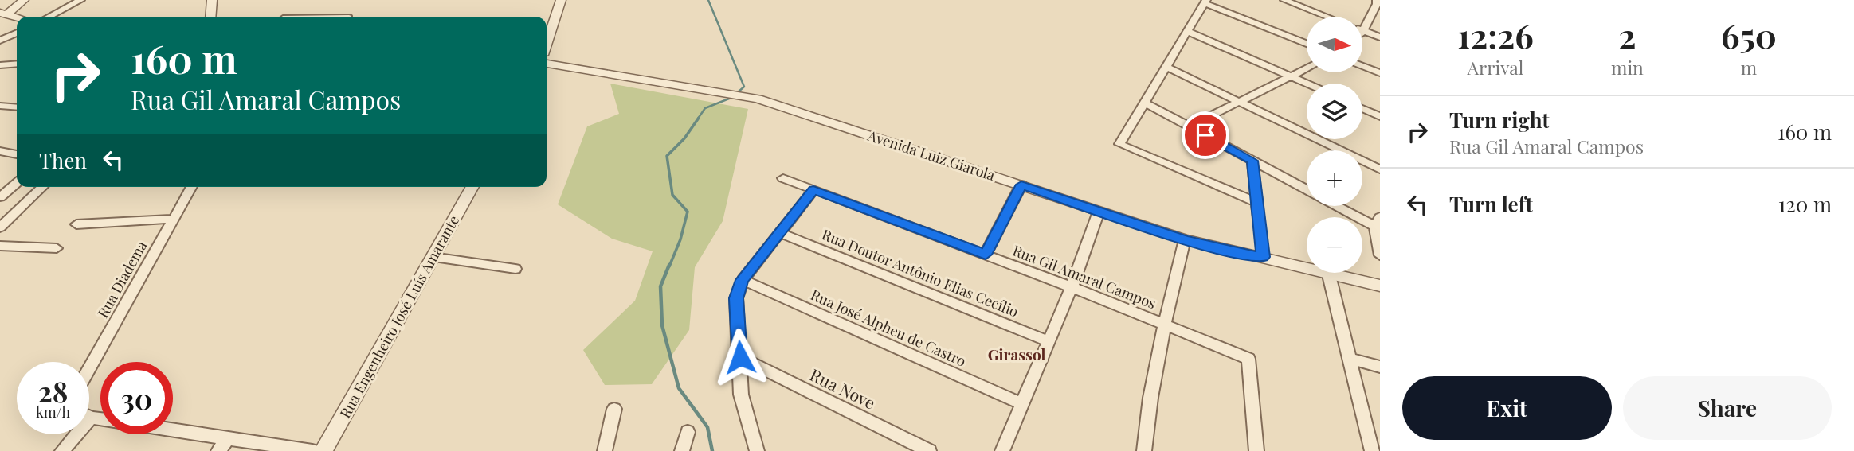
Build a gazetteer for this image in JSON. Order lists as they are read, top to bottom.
{
  "streets": {
    "street": [
      "Avenida Luiz Giarola",
      "Rua Doutor Antônio Elias Cecílio",
      "Rua Gil Amaral Campos",
      "Rua Diadema",
      "Rua Engenheiro José Luís Amarante",
      "Rua José Alpheu de Castro",
      "Rua Nove"
    ]
  },
  "districts": ["Girassol"],
  "north": "right",
  "page": {
    "eta": [
      "12:26",
      "Arrival",
      "2",
      "min",
      "650",
      "m"
    ],
    "map_buttons": ["+", "−"],
    "turn": ["160 m", "Rua Gil Amaral Campos"],
    "list": [
      {
        "name": "Turn right",
        "note": "Rua Gil Amaral Campos",
        "value": "160 m"
      },
      {
        "name": "Turn left",
        "value": "120 m"
      }
    ],
    "then": "Then",
    "speed": "28 km/h",
    "limit": "30",
    "buttons": ["Exit", "Share"]
  }
}
